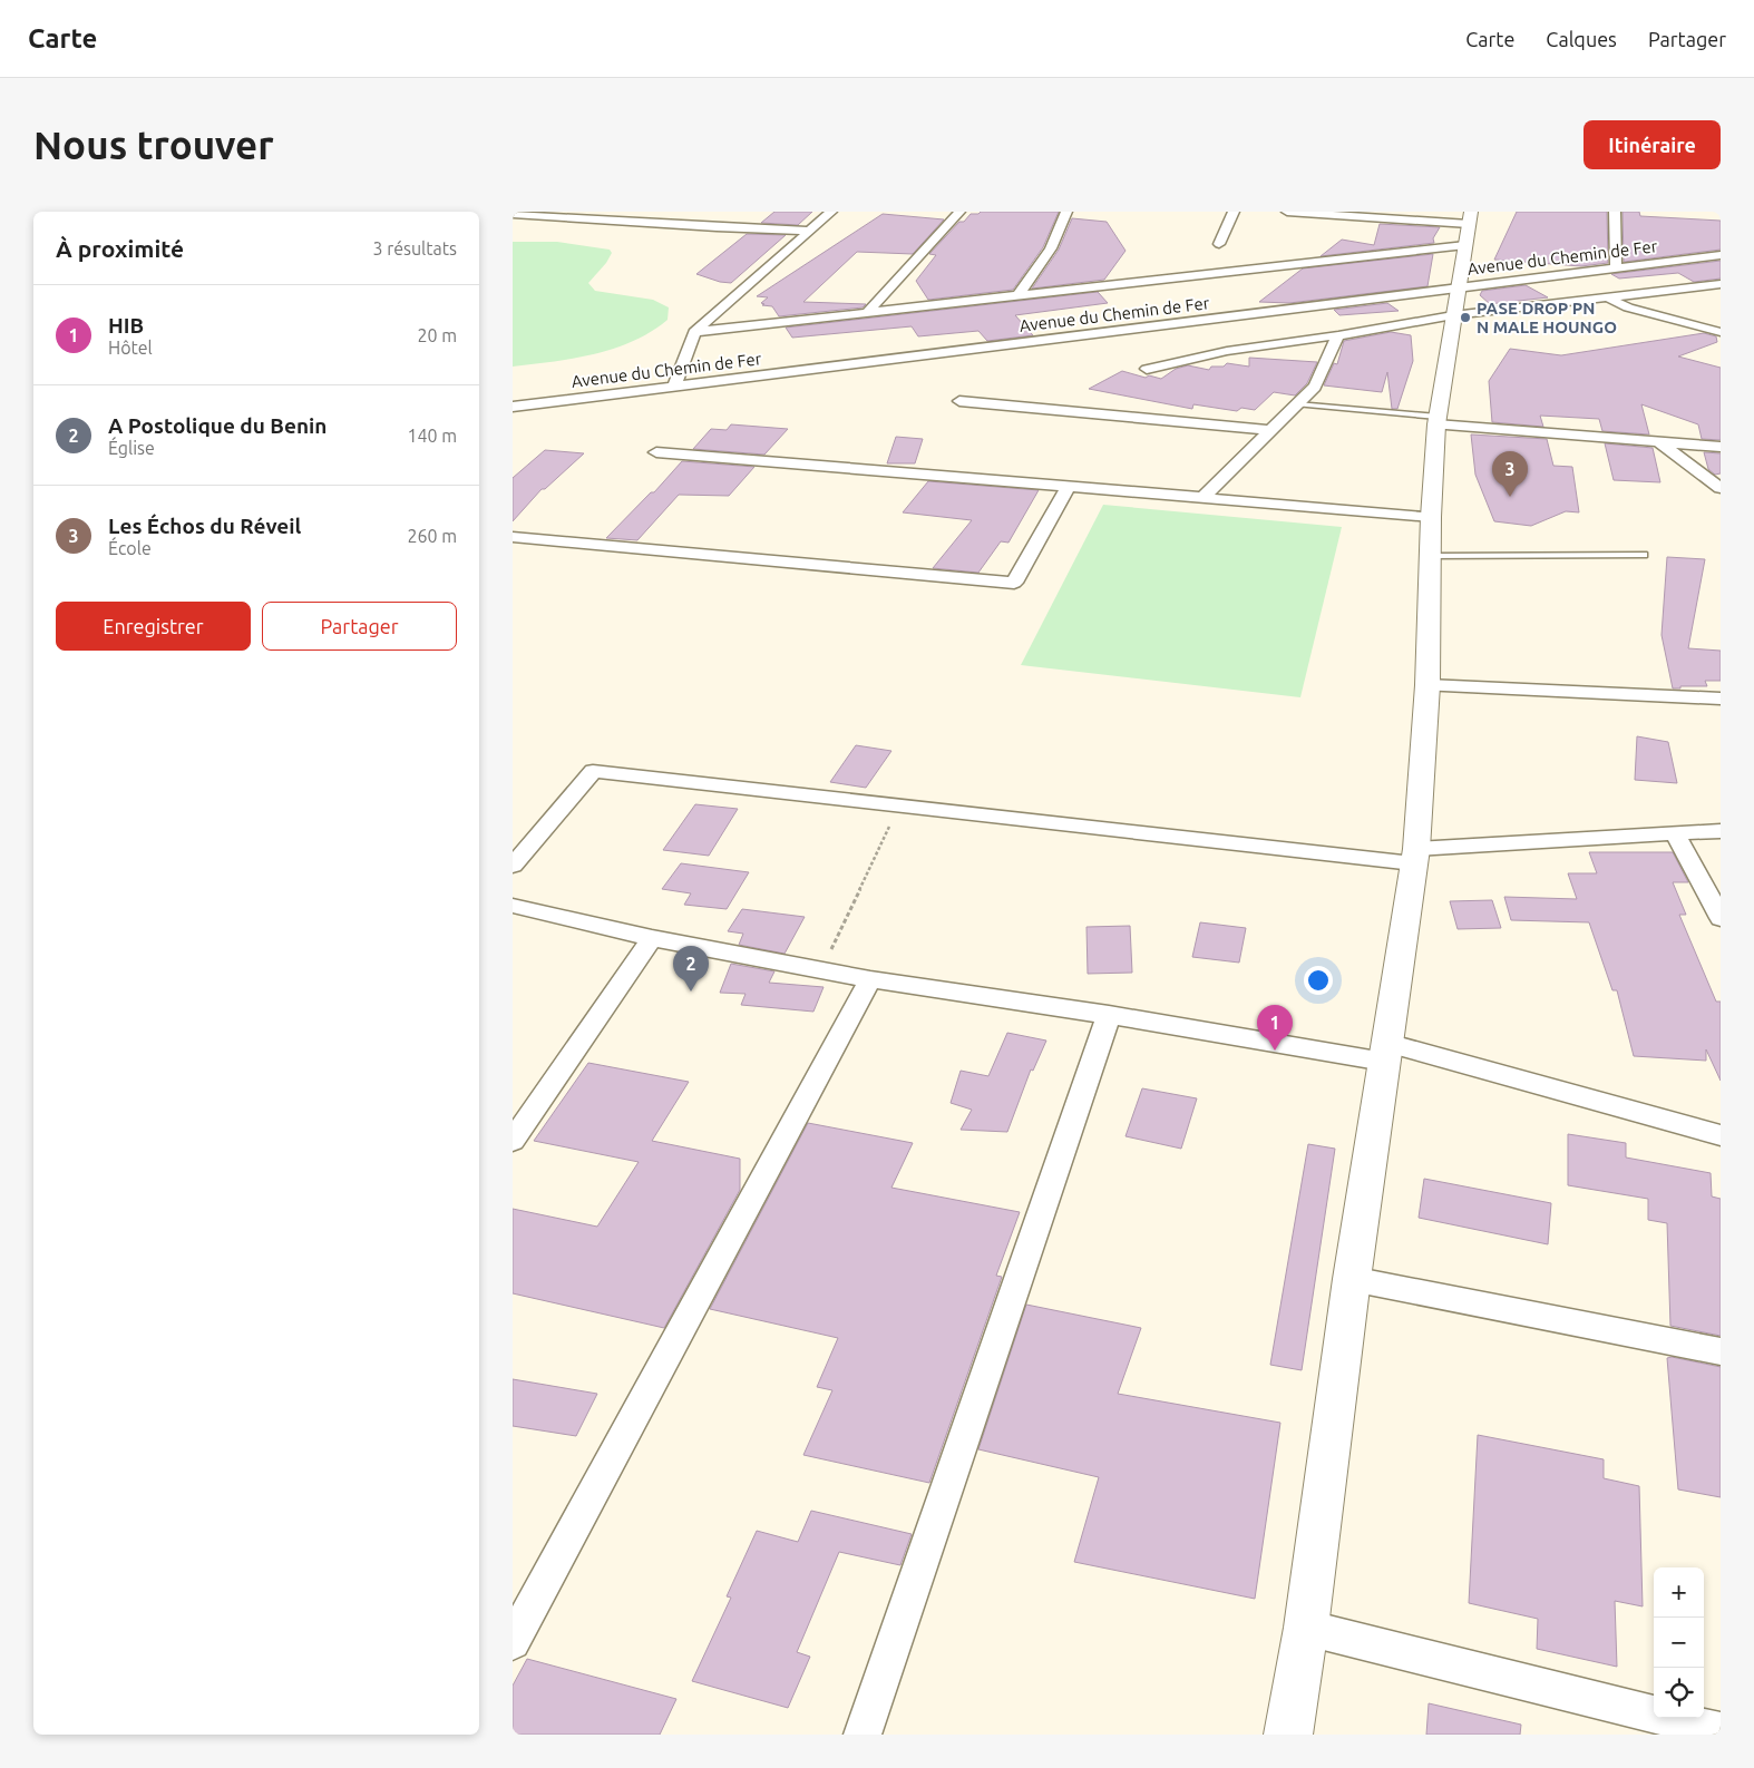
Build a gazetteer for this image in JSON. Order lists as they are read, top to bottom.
{
  "streets": {
    "street": ["Avenue du Chemin de Fer"]
  },
  "places": ["PASE DROP PN N MALE HOUNGO"],
  "page": {
    "header": "Carte",
    "nav": ["Carte", "Calques", "Partager"],
    "buttons": [
      "Itinéraire",
      ["Enregistrer", "Partager"]
    ],
    "title": "Nous trouver",
    "heading": ["À proximité", "3 résultats"],
    "list": [
      {
        "mark": "1",
        "name": "HIB",
        "note": "Hôtel",
        "value": "20 m"
      },
      {
        "mark": "2",
        "name": "A Postolique du Benin",
        "note": "Église",
        "value": "140 m"
      },
      {
        "mark": "3",
        "name": "Les Échos du Réveil",
        "note": "École",
        "value": "260 m"
      }
    ],
    "pins": ["3", "2", "1"],
    "map_buttons": ["+", "−"]
  }
}
